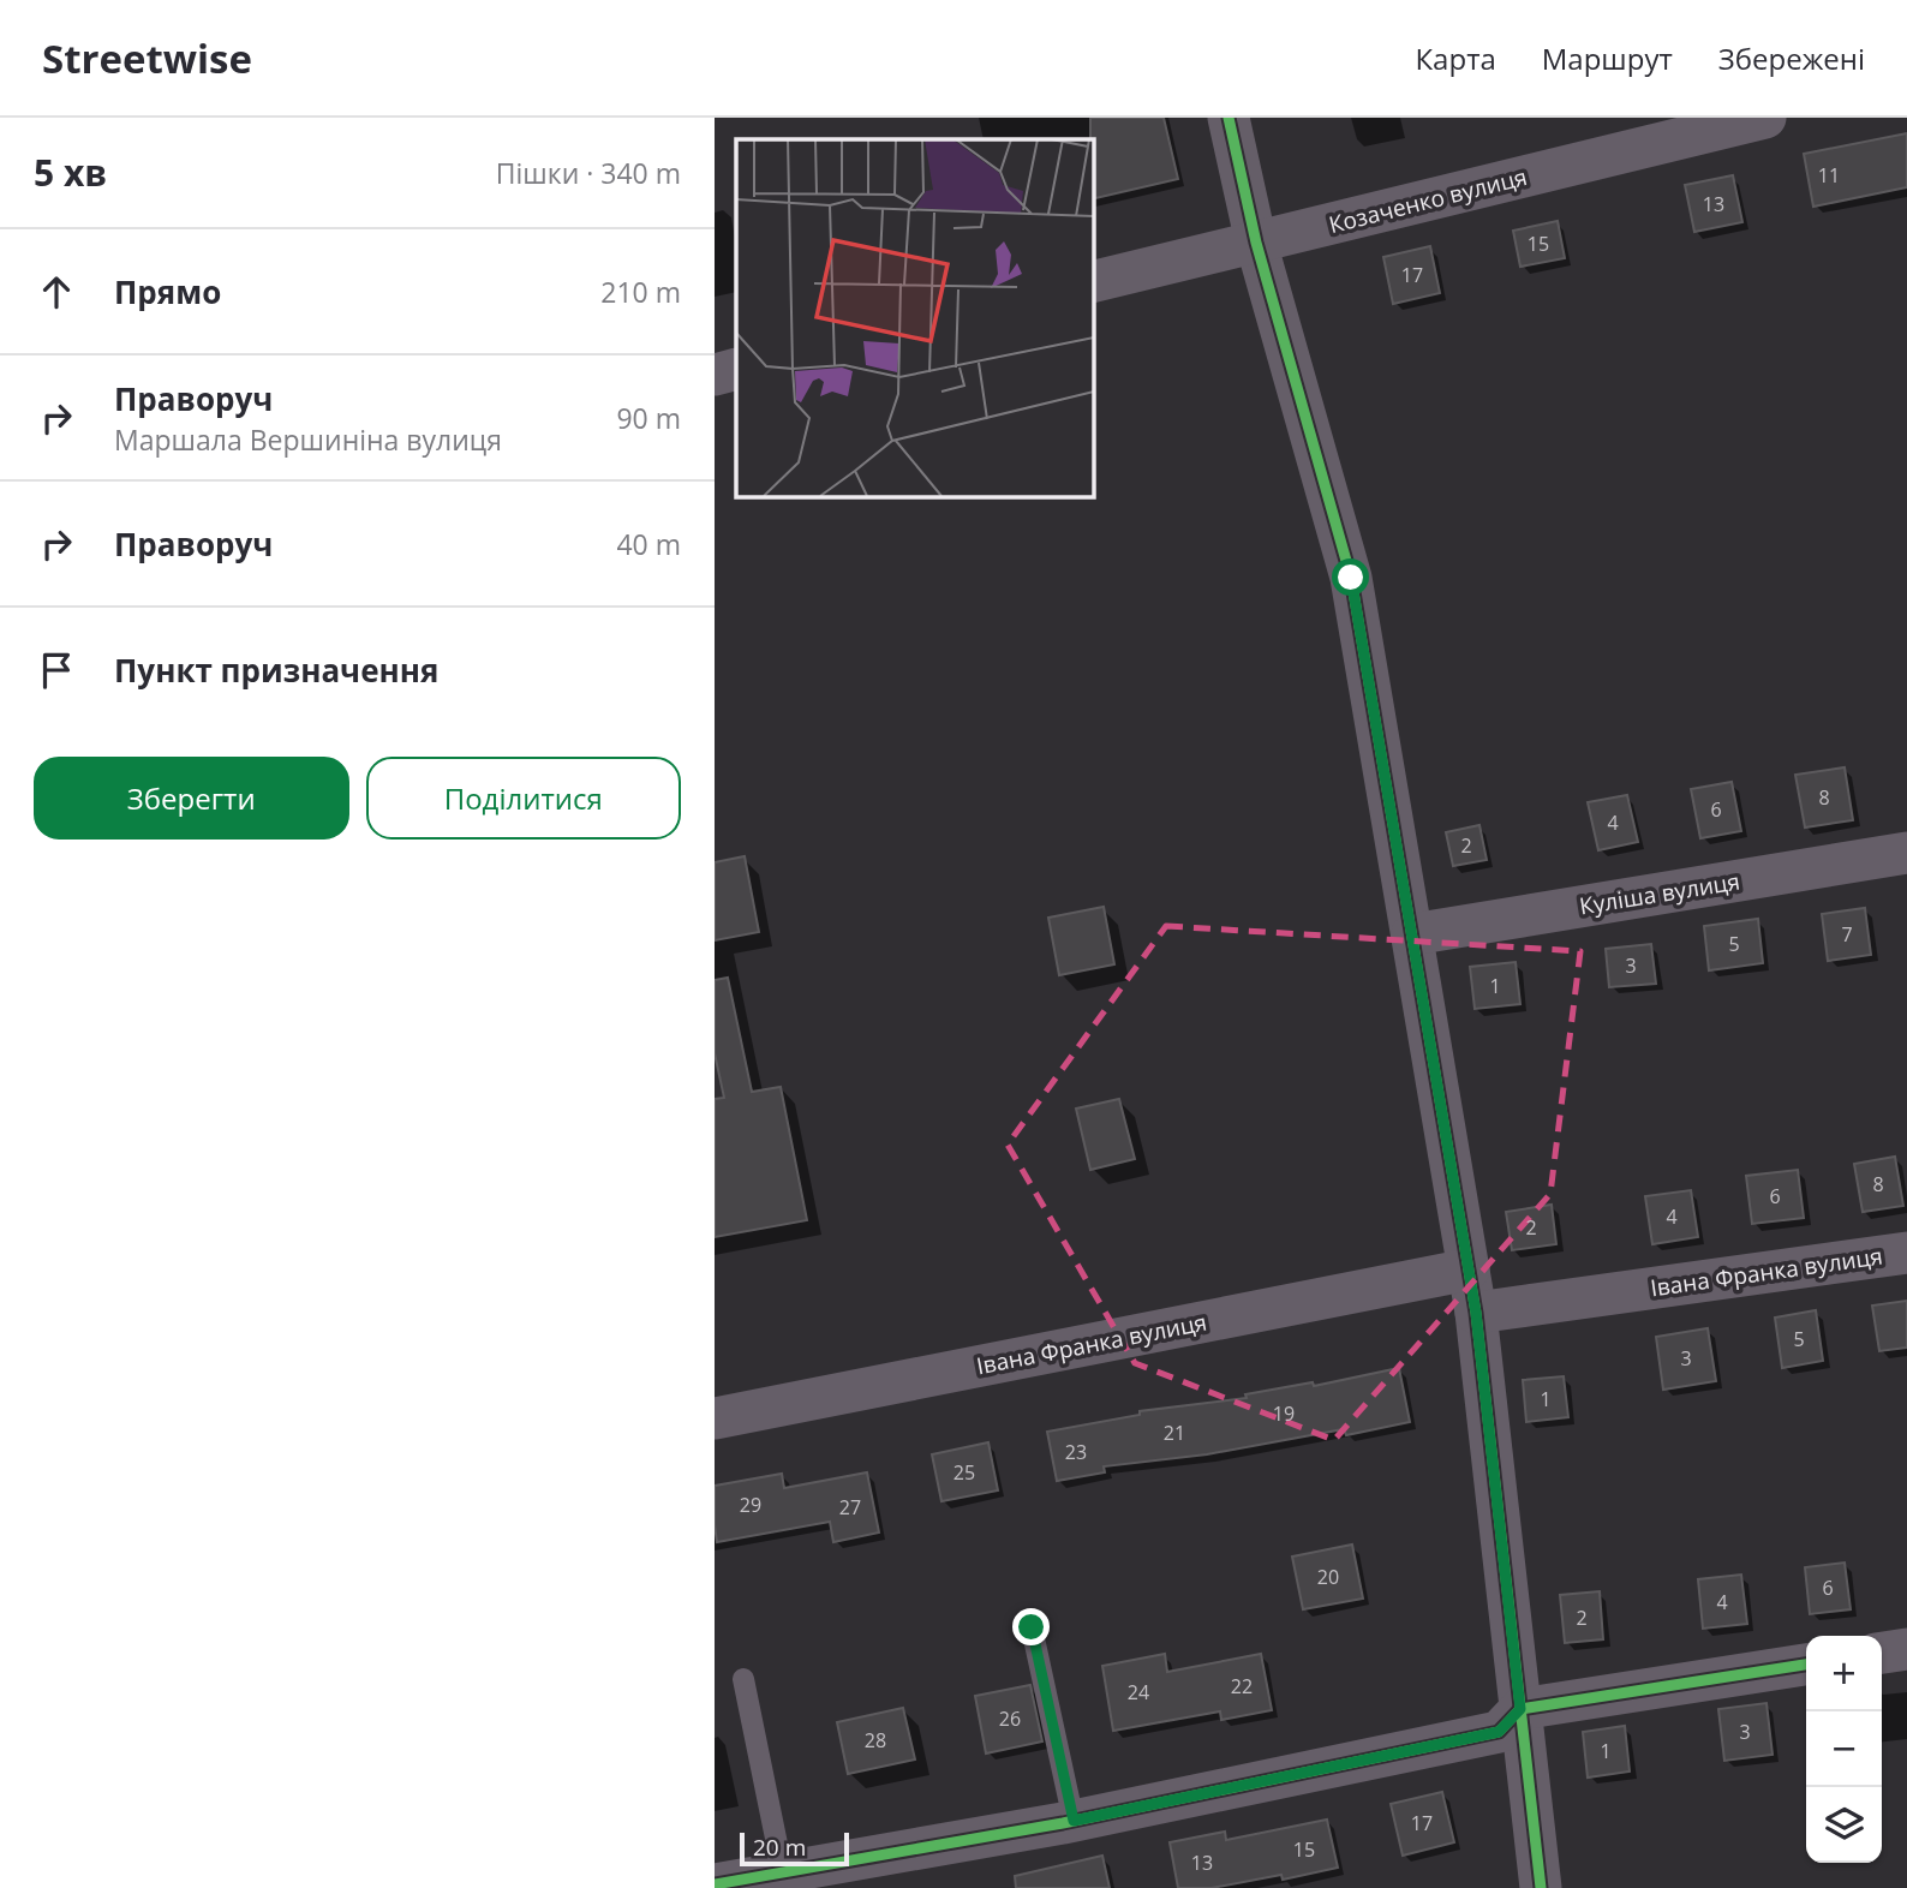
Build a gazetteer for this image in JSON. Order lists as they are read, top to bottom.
{
  "streets": {
    "street": ["Козаченко вулиця", "Куліша вулиця", "Івана Франка вулиця"]
  },
  "house_numbers": [
    "11",
    "13",
    "15",
    "17",
    "8",
    "6",
    "4",
    "2",
    "7",
    "5",
    "3",
    "1",
    "8",
    "6",
    "4",
    "2",
    "5",
    "3",
    "1",
    "19",
    "21",
    "23",
    "25",
    "29",
    "27",
    "20",
    "6",
    "4",
    "2",
    "22",
    "24",
    "26",
    "3",
    "28",
    "1",
    "17",
    "15",
    "13"
  ],
  "scale_bar": "20 m",
  "page": {
    "header": "Streetwise",
    "nav": ["Карта", "Маршрут", "Збережені"],
    "heading": ["5 хв", "Пішки · 340 m"],
    "list": [
      ["Прямо", "210 m"],
      ["Праворуч", "Маршала Вершиніна вулиця", "90 m"],
      ["Праворуч", "40 m"],
      "Пункт призначення"
    ],
    "buttons": ["Зберегти", "Поділитися"],
    "map_buttons": ["+", "−"],
    "scale": "20 m"
  }
}
